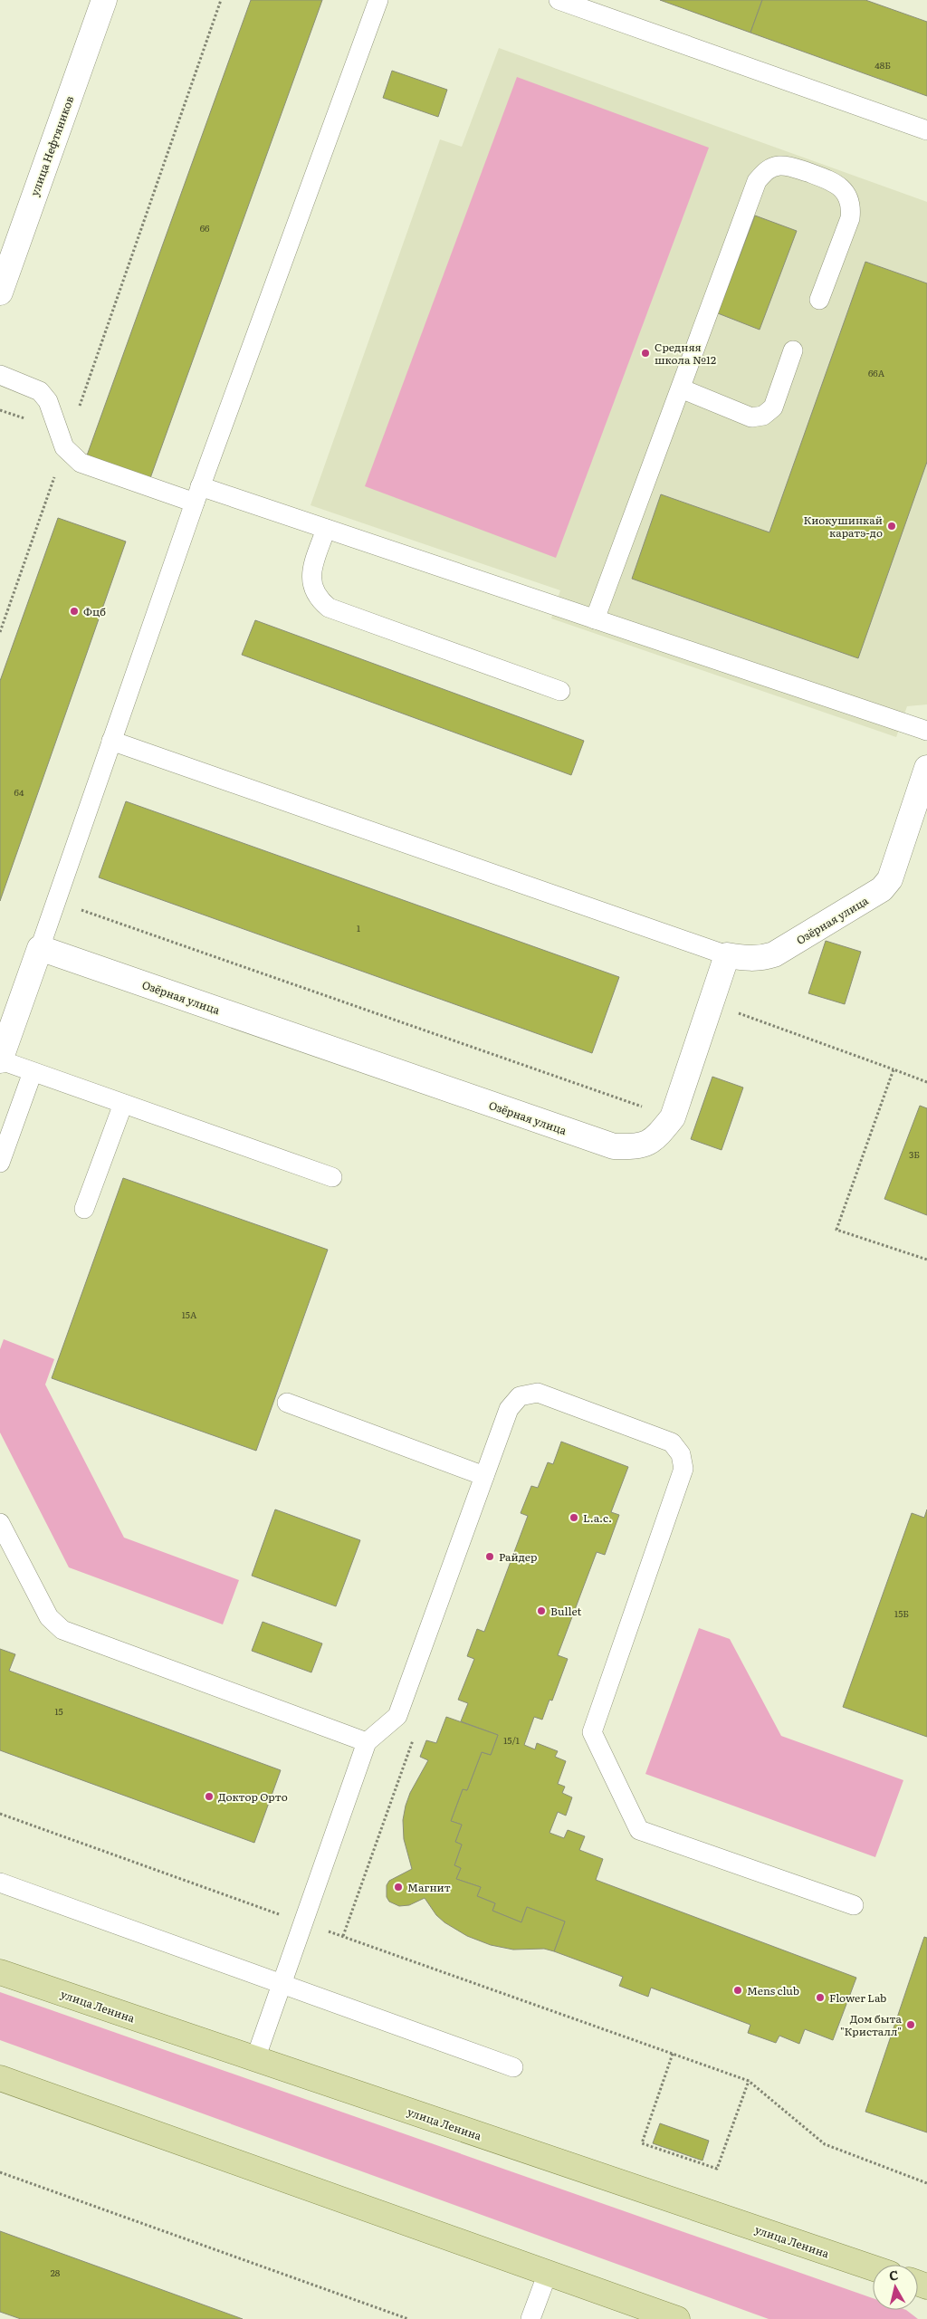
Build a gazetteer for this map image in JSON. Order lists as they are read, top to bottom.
{
  "streets": {
    "main road": ["улица Ленина"],
    "street": ["улица Нефтяников", "Озёрная улица"]
  },
  "places": [
    "Средняя школа №12",
    "Киокушинкай каратэ-до",
    "Фцб",
    "L.a.c.",
    "Райдер",
    "Bullet",
    "Доктор Орто",
    "Магнит",
    "Mens club",
    "Flower Lab",
    "Дом быта \"Кристалл\""
  ],
  "house_numbers": [
    "48Б",
    "66",
    "66А",
    "64",
    "1",
    "3Б",
    "15А",
    "15Б",
    "15",
    "15/1",
    "28"
  ],
  "north": "top"
}
